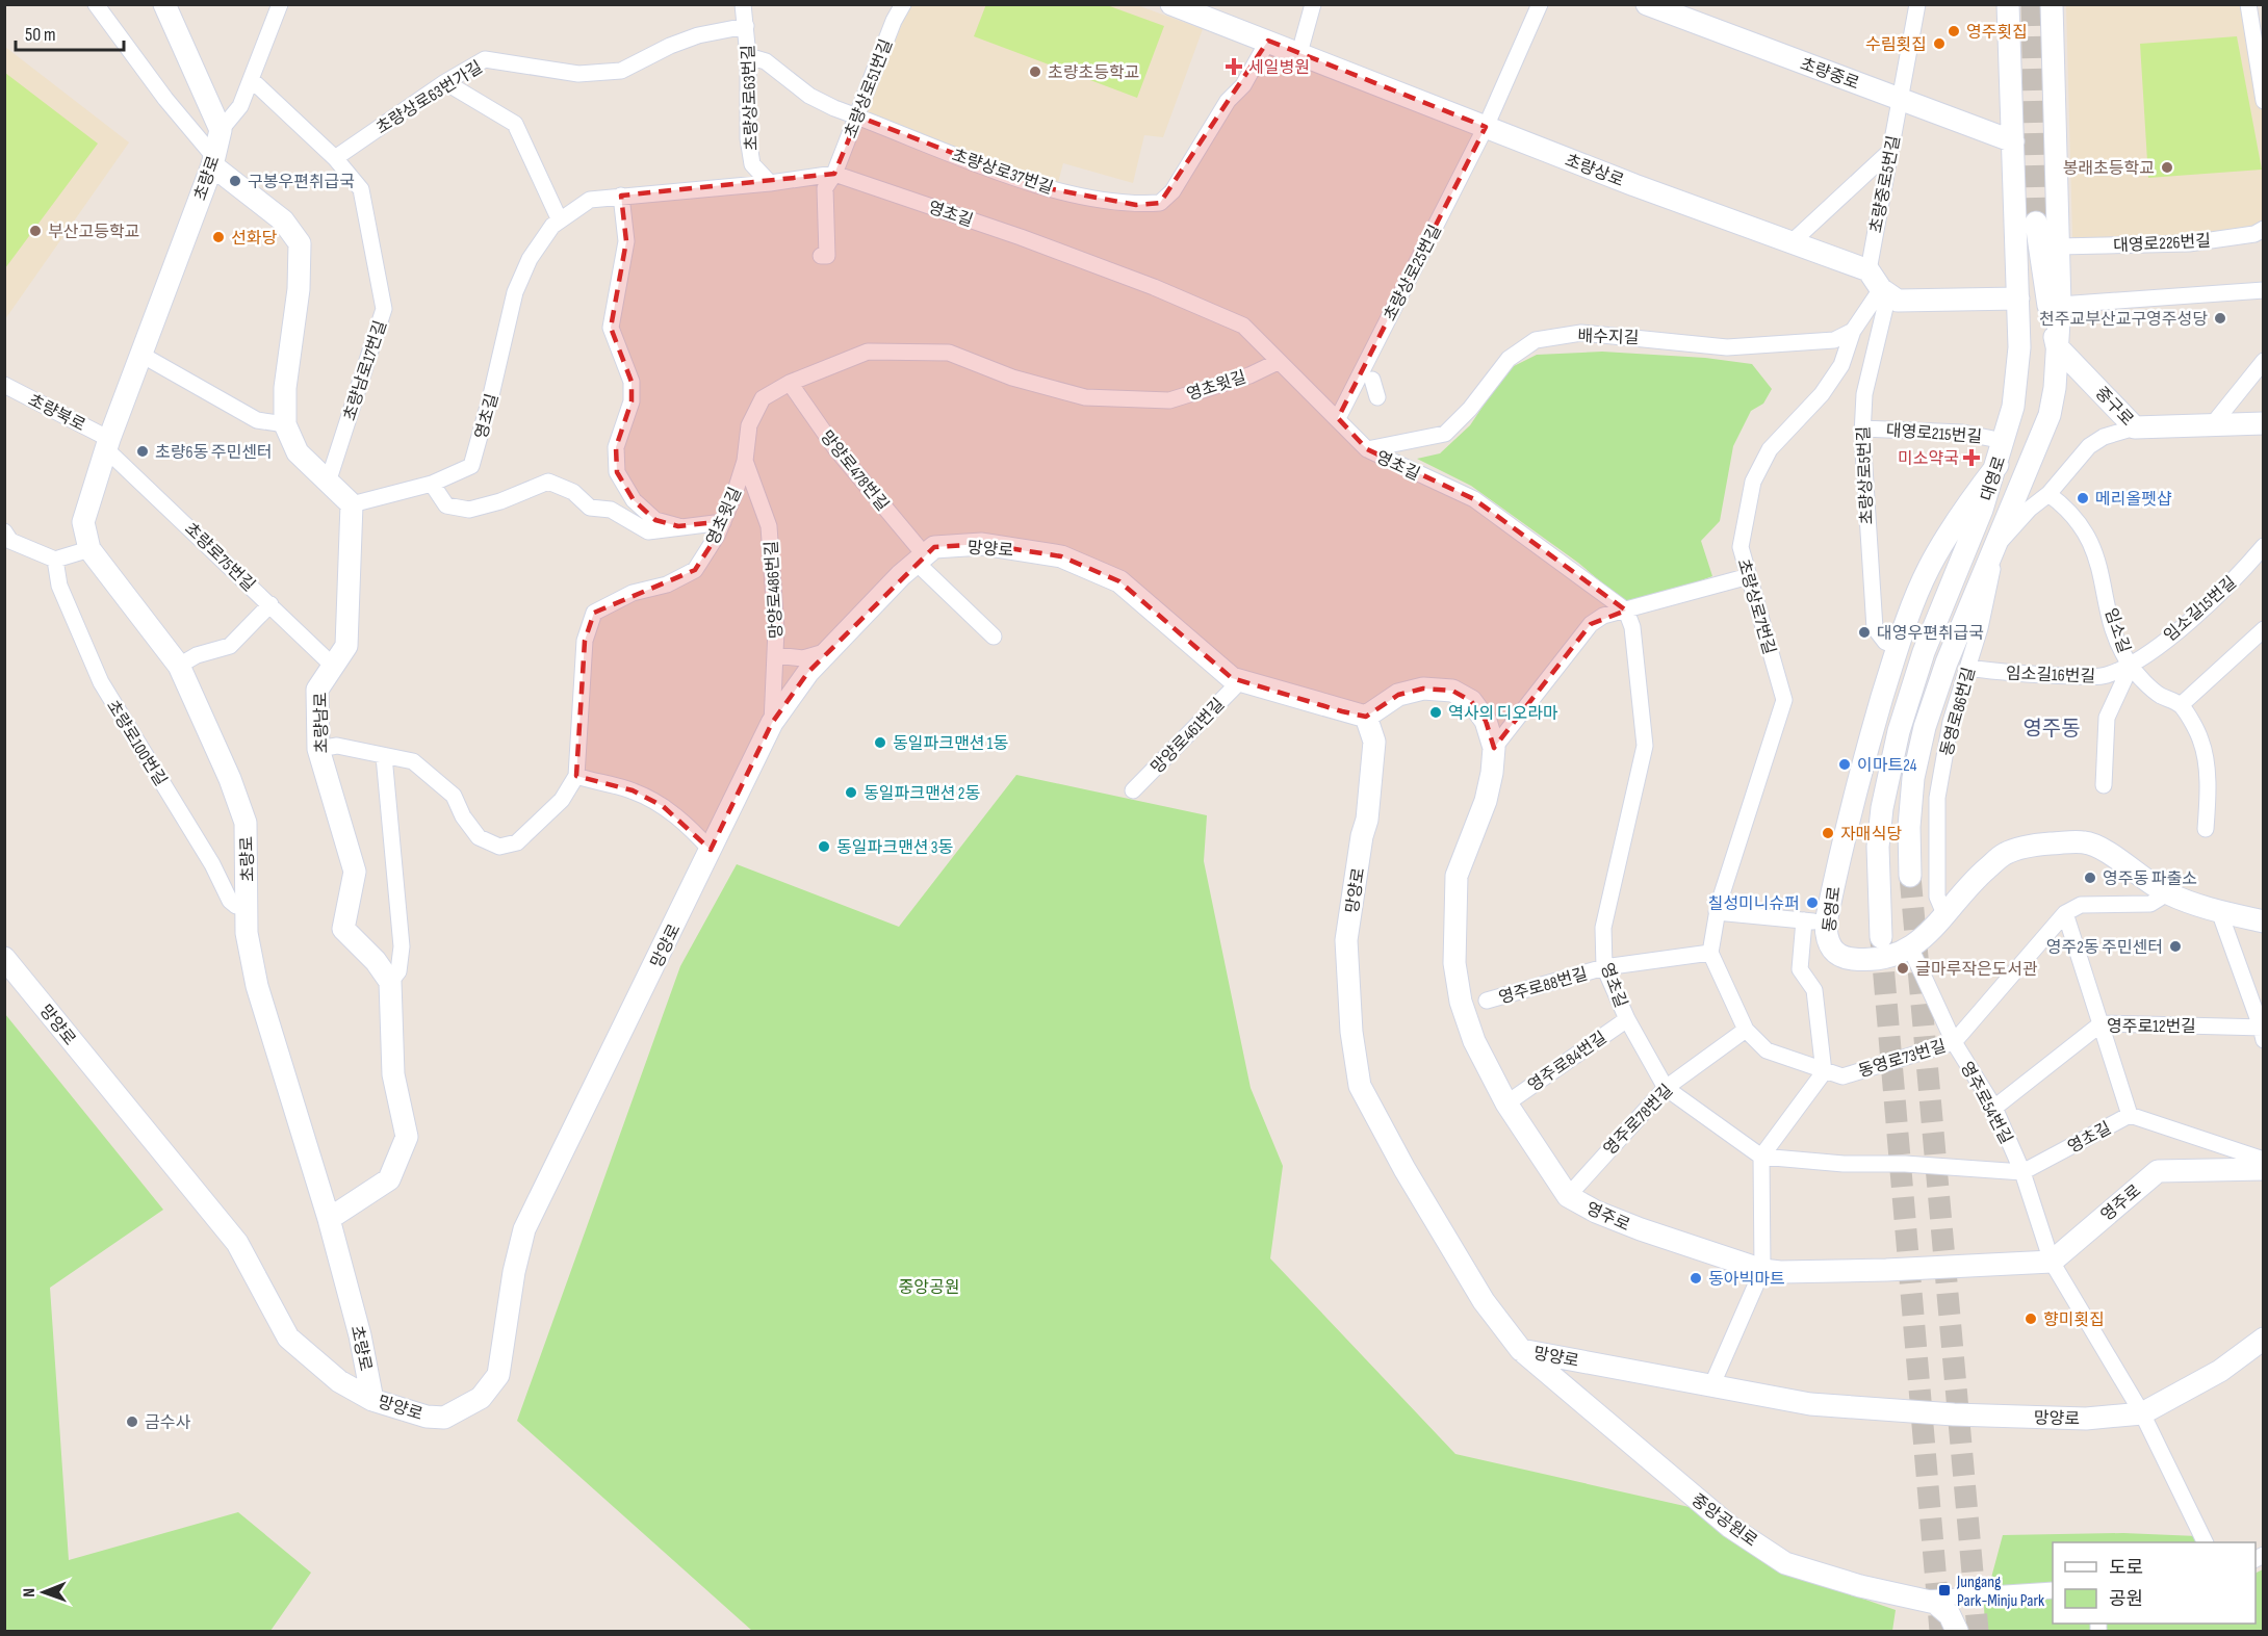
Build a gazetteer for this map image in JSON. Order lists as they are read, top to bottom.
{
  "streets": {
    "main road": [
      "초량중로",
      "초량상로",
      "초량로",
      "중구로",
      "대영로",
      "망양로",
      "초량남로",
      "동영로",
      "영주로",
      "중앙공원로"
    ],
    "street": [
      "초량상로51번길",
      "초량상로63번가길",
      "초량상로63번길",
      "초량상로37번길",
      "초량중로5번길",
      "영초길",
      "대영로226번길",
      "초량상로25번길",
      "배수지길",
      "초량남로17번길",
      "영초윗길",
      "초량북로",
      "대영로215번길",
      "망양로478번길",
      "초량상로5번길",
      "초량로75번길",
      "망양로486번길",
      "초량상로7번길",
      "임소길15번길",
      "임소길",
      "임소길16번길",
      "동영로86번길",
      "망양로461번길",
      "초량로100번길",
      "영주로88번길",
      "영주로12번길",
      "동영로73번길",
      "영주로84번길",
      "영주로54번길",
      "영주로78번길"
    ]
  },
  "crossings": [
    ["초량중로", "초량중로5번길"],
    ["초량중로", "대영로"],
    ["초량상로51번길", "초량상로37번길"],
    ["초량상로51번길", "영초길"],
    ["초량상로63번가길", "초량상로63번길"],
    ["초량상로63번가길", "초량남로17번길"],
    ["초량상로63번길", "초량상로37번길"],
    ["초량상로63번길", "영초길"],
    ["초량상로", "초량상로37번길"],
    ["초량상로", "초량중로5번길"],
    ["초량상로", "초량상로25번길"],
    ["초량로", "초량북로"],
    ["초량로", "망양로"],
    ["초량로", "초량로75번길"],
    ["초량로", "초량로100번길"],
    ["영초길", "초량상로25번길"],
    ["영초길", "배수지길"],
    ["영초길", "영초윗길"],
    ["영초길", "초량남로"],
    ["영초길", "영주로88번길"],
    ["영초길", "영주로84번길"],
    ["영초길", "영주로54번길"],
    ["영초길", "영주로78번길"],
    ["대영로226번길", "대영로"],
    ["배수지길", "초량상로7번길"],
    ["영초윗길", "망양로478번길"],
    ["영초윗길", "망양로486번길"],
    ["중구로", "대영로"],
    ["초량북로", "초량로75번길"],
    ["대영로215번길", "초량상로5번길"],
    ["대영로215번길", "대영로"],
    ["망양로478번길", "망양로"],
    ["초량상로5번길", "초량상로7번길"],
    ["초량상로5번길", "동영로"],
    ["대영로", "동영로86번길"],
    ["대영로", "동영로"],
    ["망양로", "망양로486번길"],
    ["망양로", "망양로461번길"],
    ["망양로", "영주로54번길"],
    ["망양로", "영주로"],
    ["망양로", "중앙공원로"],
    ["초량로75번길", "초량남로"],
    ["초량상로7번길", "영주로88번길"],
    ["초량상로7번길", "동영로73번길"],
    ["임소길15번길", "임소길"],
    ["임소길15번길", "임소길16번길"],
    ["임소길", "임소길16번길"],
    ["임소길16번길", "동영로86번길"],
    ["동영로", "영주로54번길"],
    ["영주로88번길", "동영로73번길"],
    ["영주로12번길", "영주로54번길"],
    ["동영로73번길", "영주로54번길"],
    ["동영로73번길", "영주로78번길"],
    ["영주로84번길", "영주로"],
    ["영주로54번길", "영주로"],
    ["영주로78번길", "영주로"]
  ],
  "districts": ["영주동"],
  "parks": ["중앙공원"],
  "places": {
    "other": [
      "영주횟집",
      "수림횟집",
      "초량초등학교",
      "봉래초등학교",
      "구봉우편취급국",
      "부산고등학교",
      "선화당",
      "천주교부산교구영주성당",
      "초량6동 주민센터",
      "메리올펫샵",
      "대영우편취급국",
      "역사의 디오라마",
      "동일파크맨션 1동",
      "이마트24",
      "동일파크맨션 2동",
      "자매식당",
      "동일파크맨션 3동",
      "영주동 파출소",
      "칠성미니슈퍼",
      "영주2동 주민센터",
      "글마루작은도서관",
      "동아빅마트",
      "향미횟집",
      "금수사"
    ],
    "health": ["세일병원", "미소약국"],
    "transit": ["Jungang Park-Minju Park"]
  },
  "legend": ["도로", "공원"],
  "scale_bar": "50 m",
  "north": "left"
}
